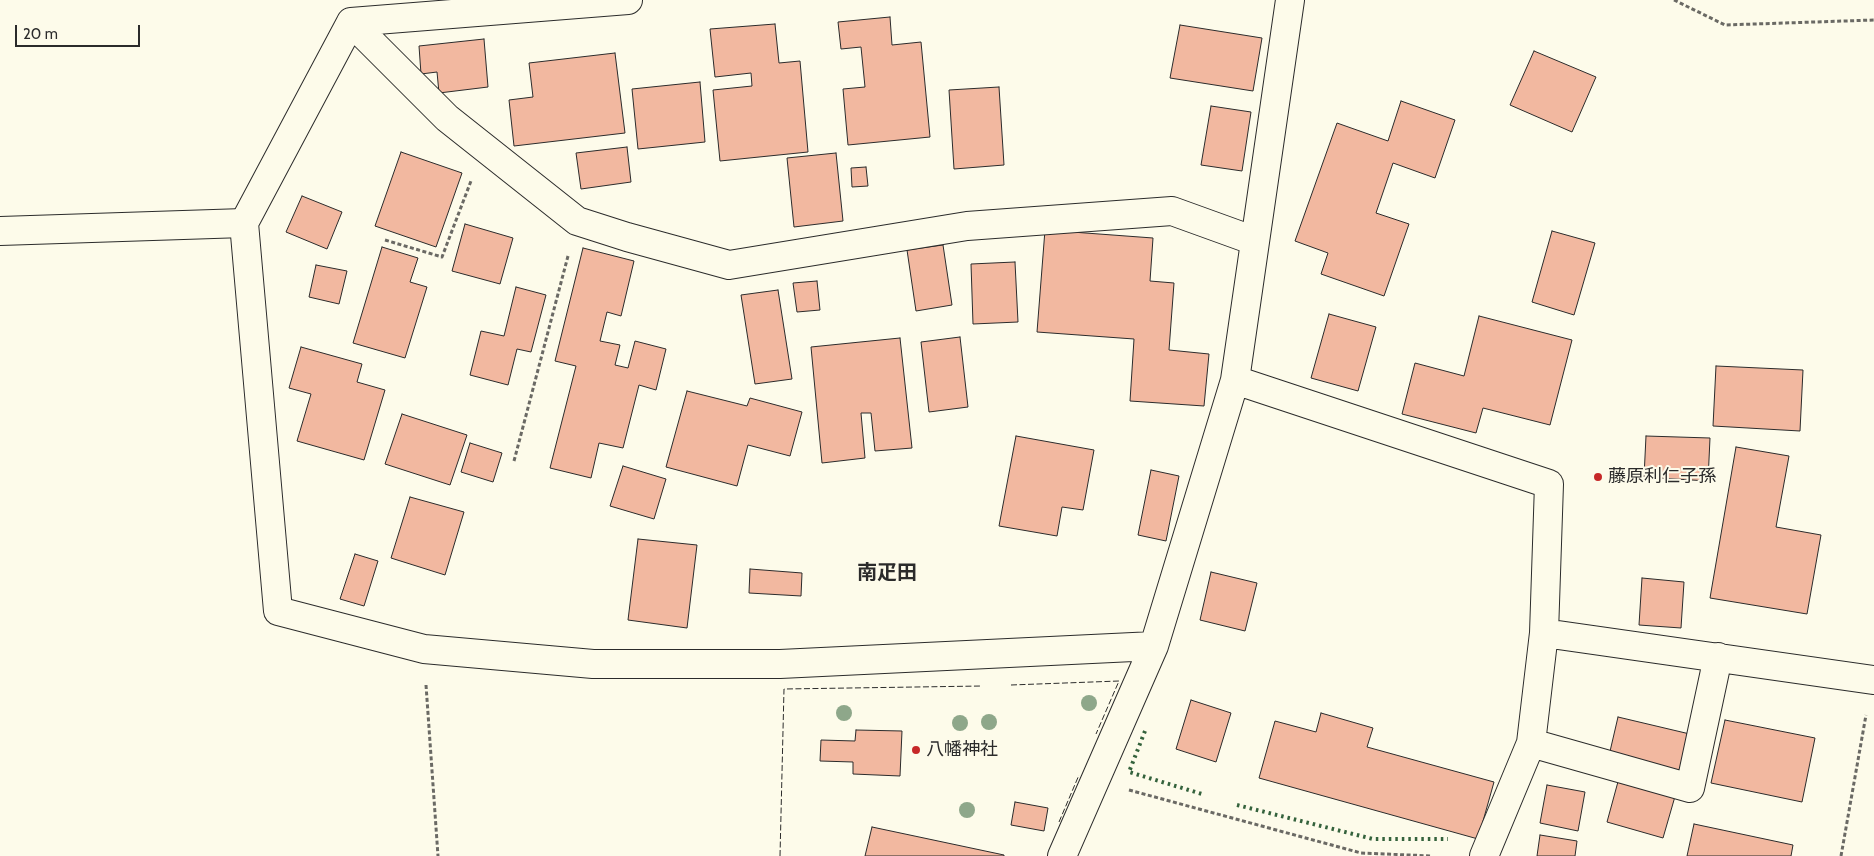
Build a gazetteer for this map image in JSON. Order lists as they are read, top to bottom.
{
  "districts": ["南疋田"],
  "places": ["藤原利仁子孫", "八幡神社"],
  "scale_bar": "20 m"
}
